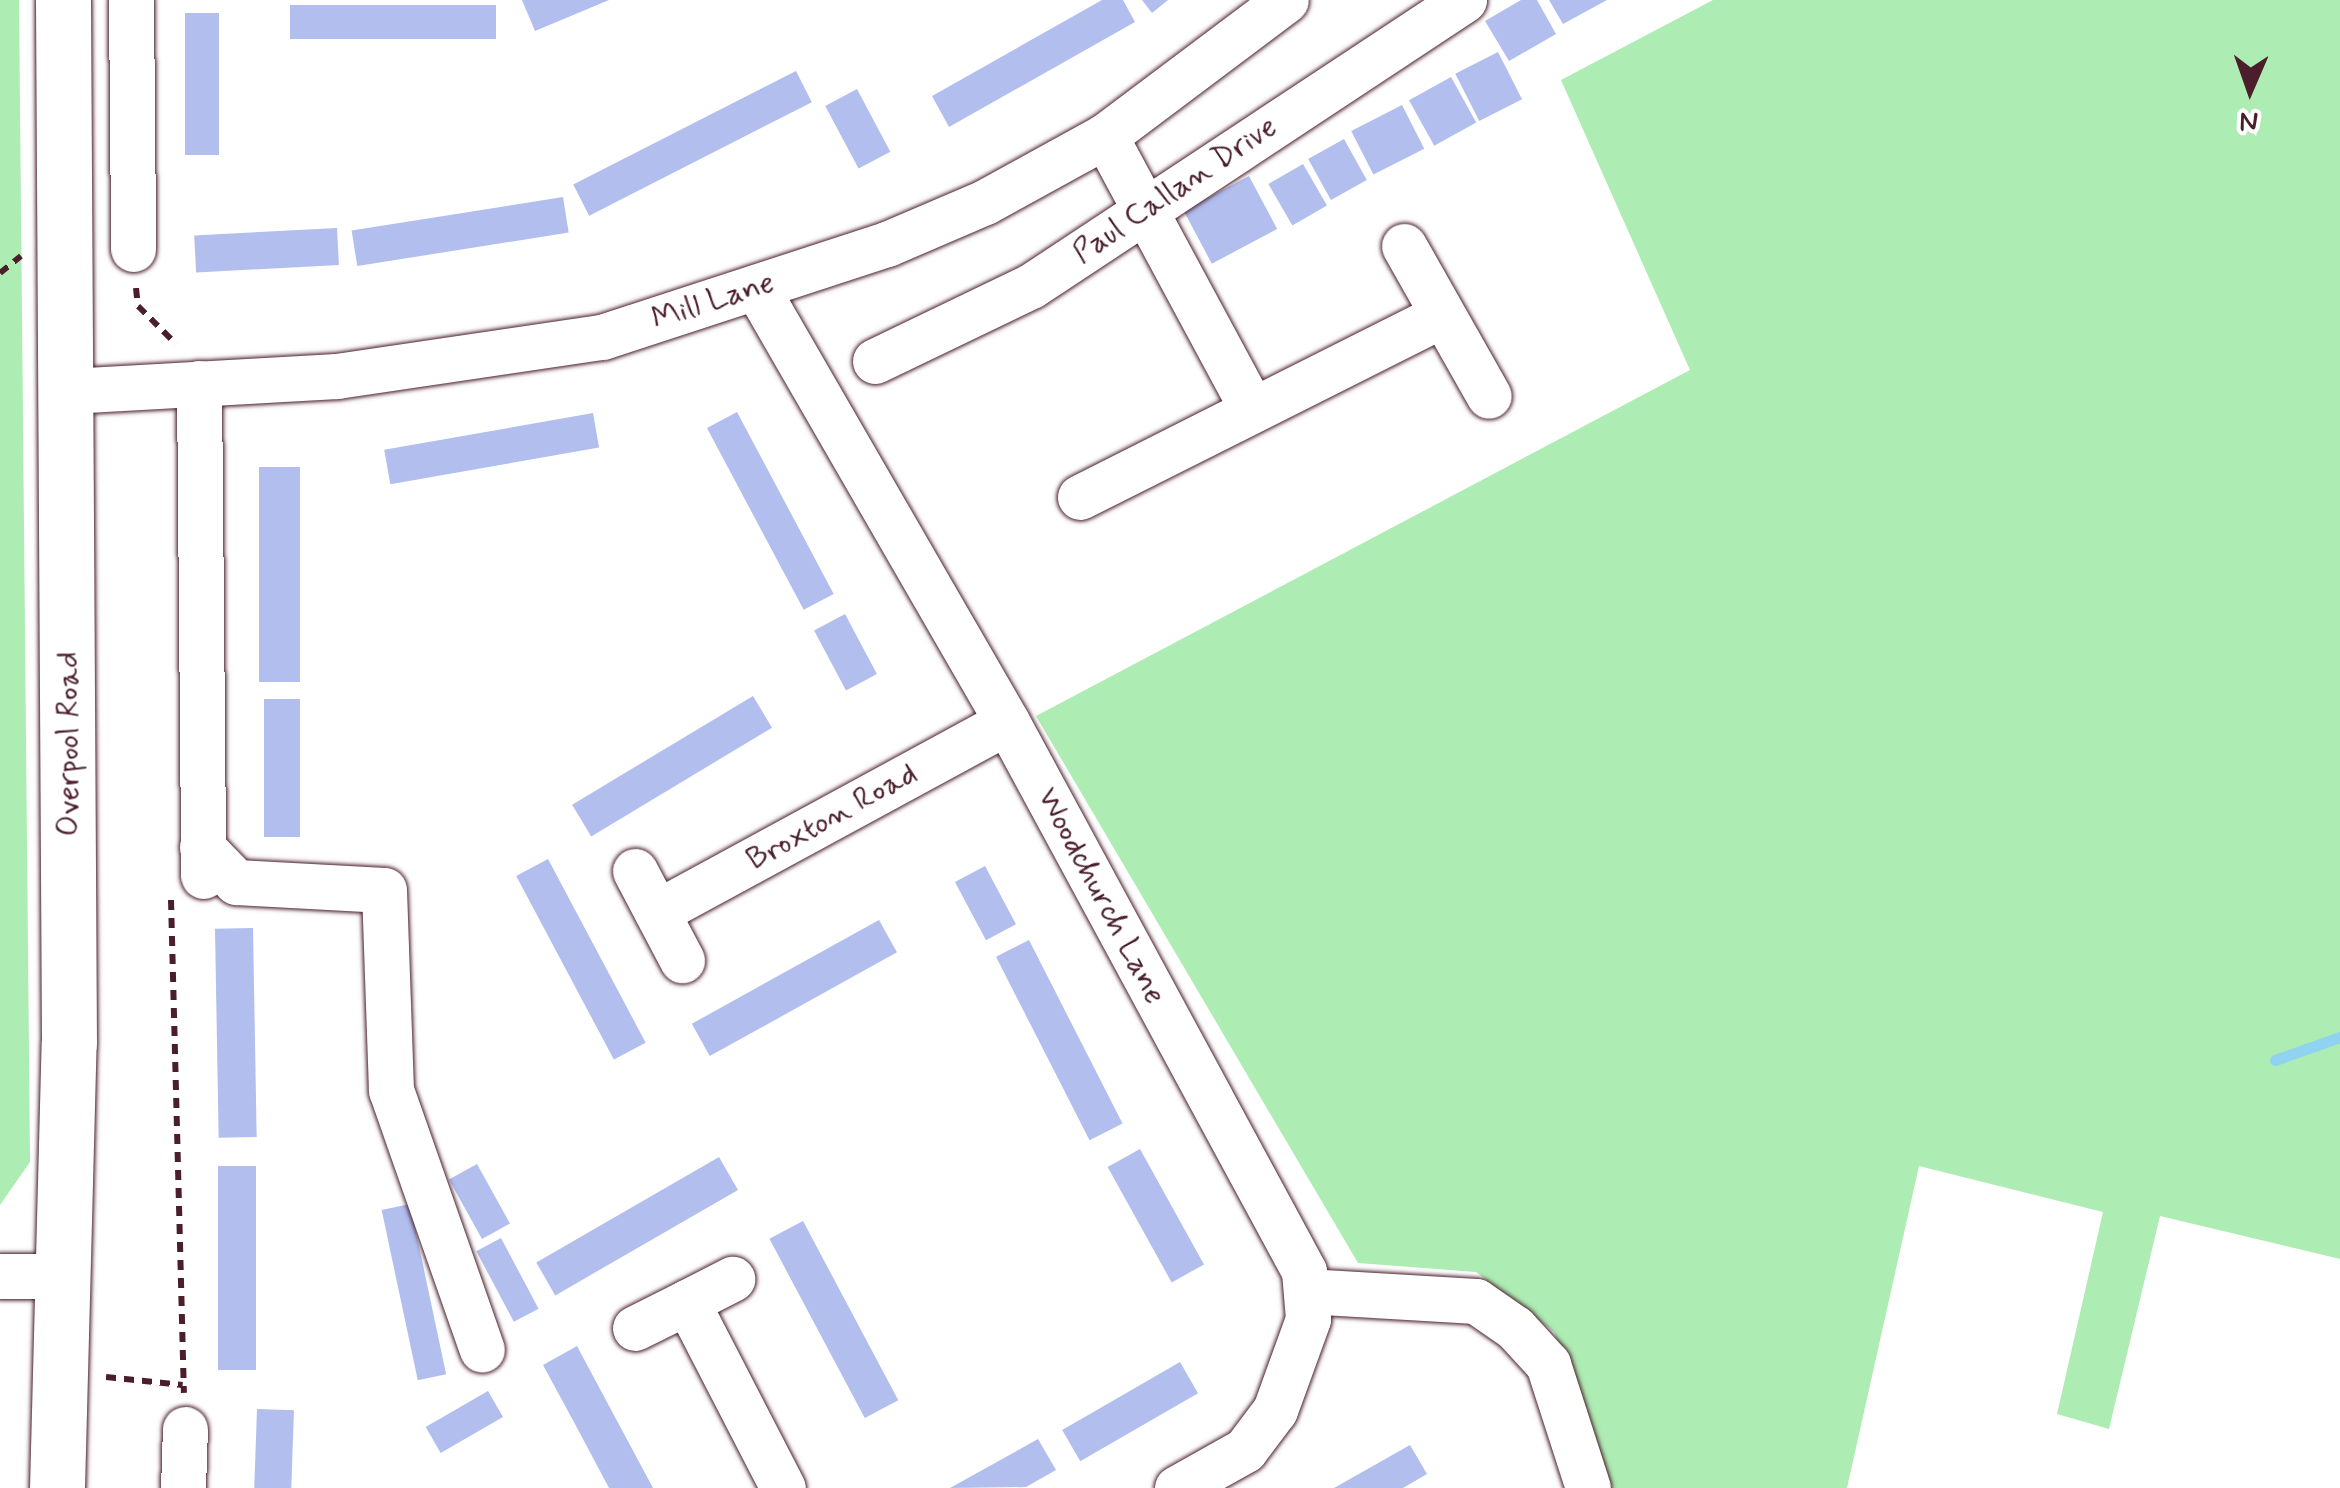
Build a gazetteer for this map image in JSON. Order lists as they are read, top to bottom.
{
  "streets": {
    "main road": ["Overpool Road"],
    "street": [
      "Paul Callan Drive",
      "Mill Lane",
      "Broxton Road",
      "Woodchurch Lane"
    ]
  },
  "crossings": [
    ["Mill Lane", "Overpool Road"],
    ["Mill Lane", "Woodchurch Lane"],
    ["Broxton Road", "Woodchurch Lane"]
  ],
  "north": "bottom"
}
